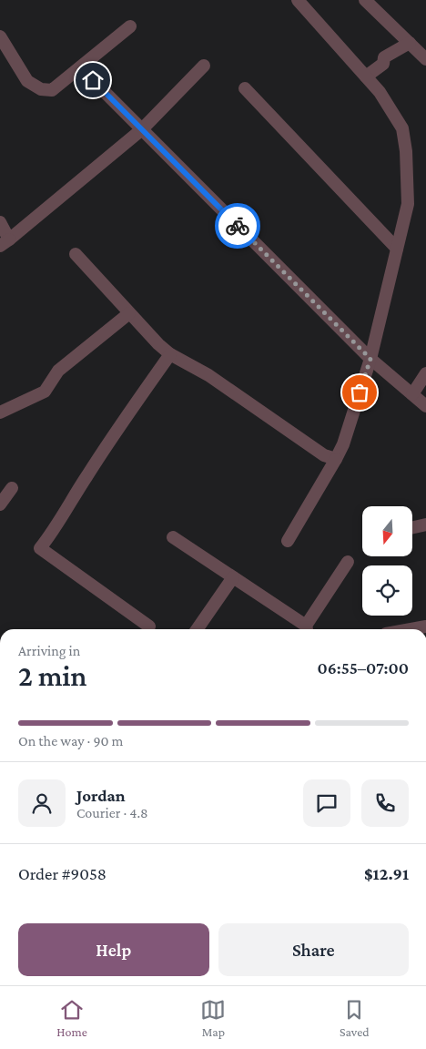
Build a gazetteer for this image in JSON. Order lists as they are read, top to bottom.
{
  "north": "bottom",
  "page": {
    "heading": ["2 min", "Arriving in", "06:55–07:00"],
    "panel": [
      "Jordan",
      "Courier · 4.8",
      "Order #9058",
      "$12.91"
    ],
    "bar": "On the way · 90 m",
    "buttons": ["Help", "Share"],
    "tabs": ["Home", "Map", "Saved"]
  }
}
